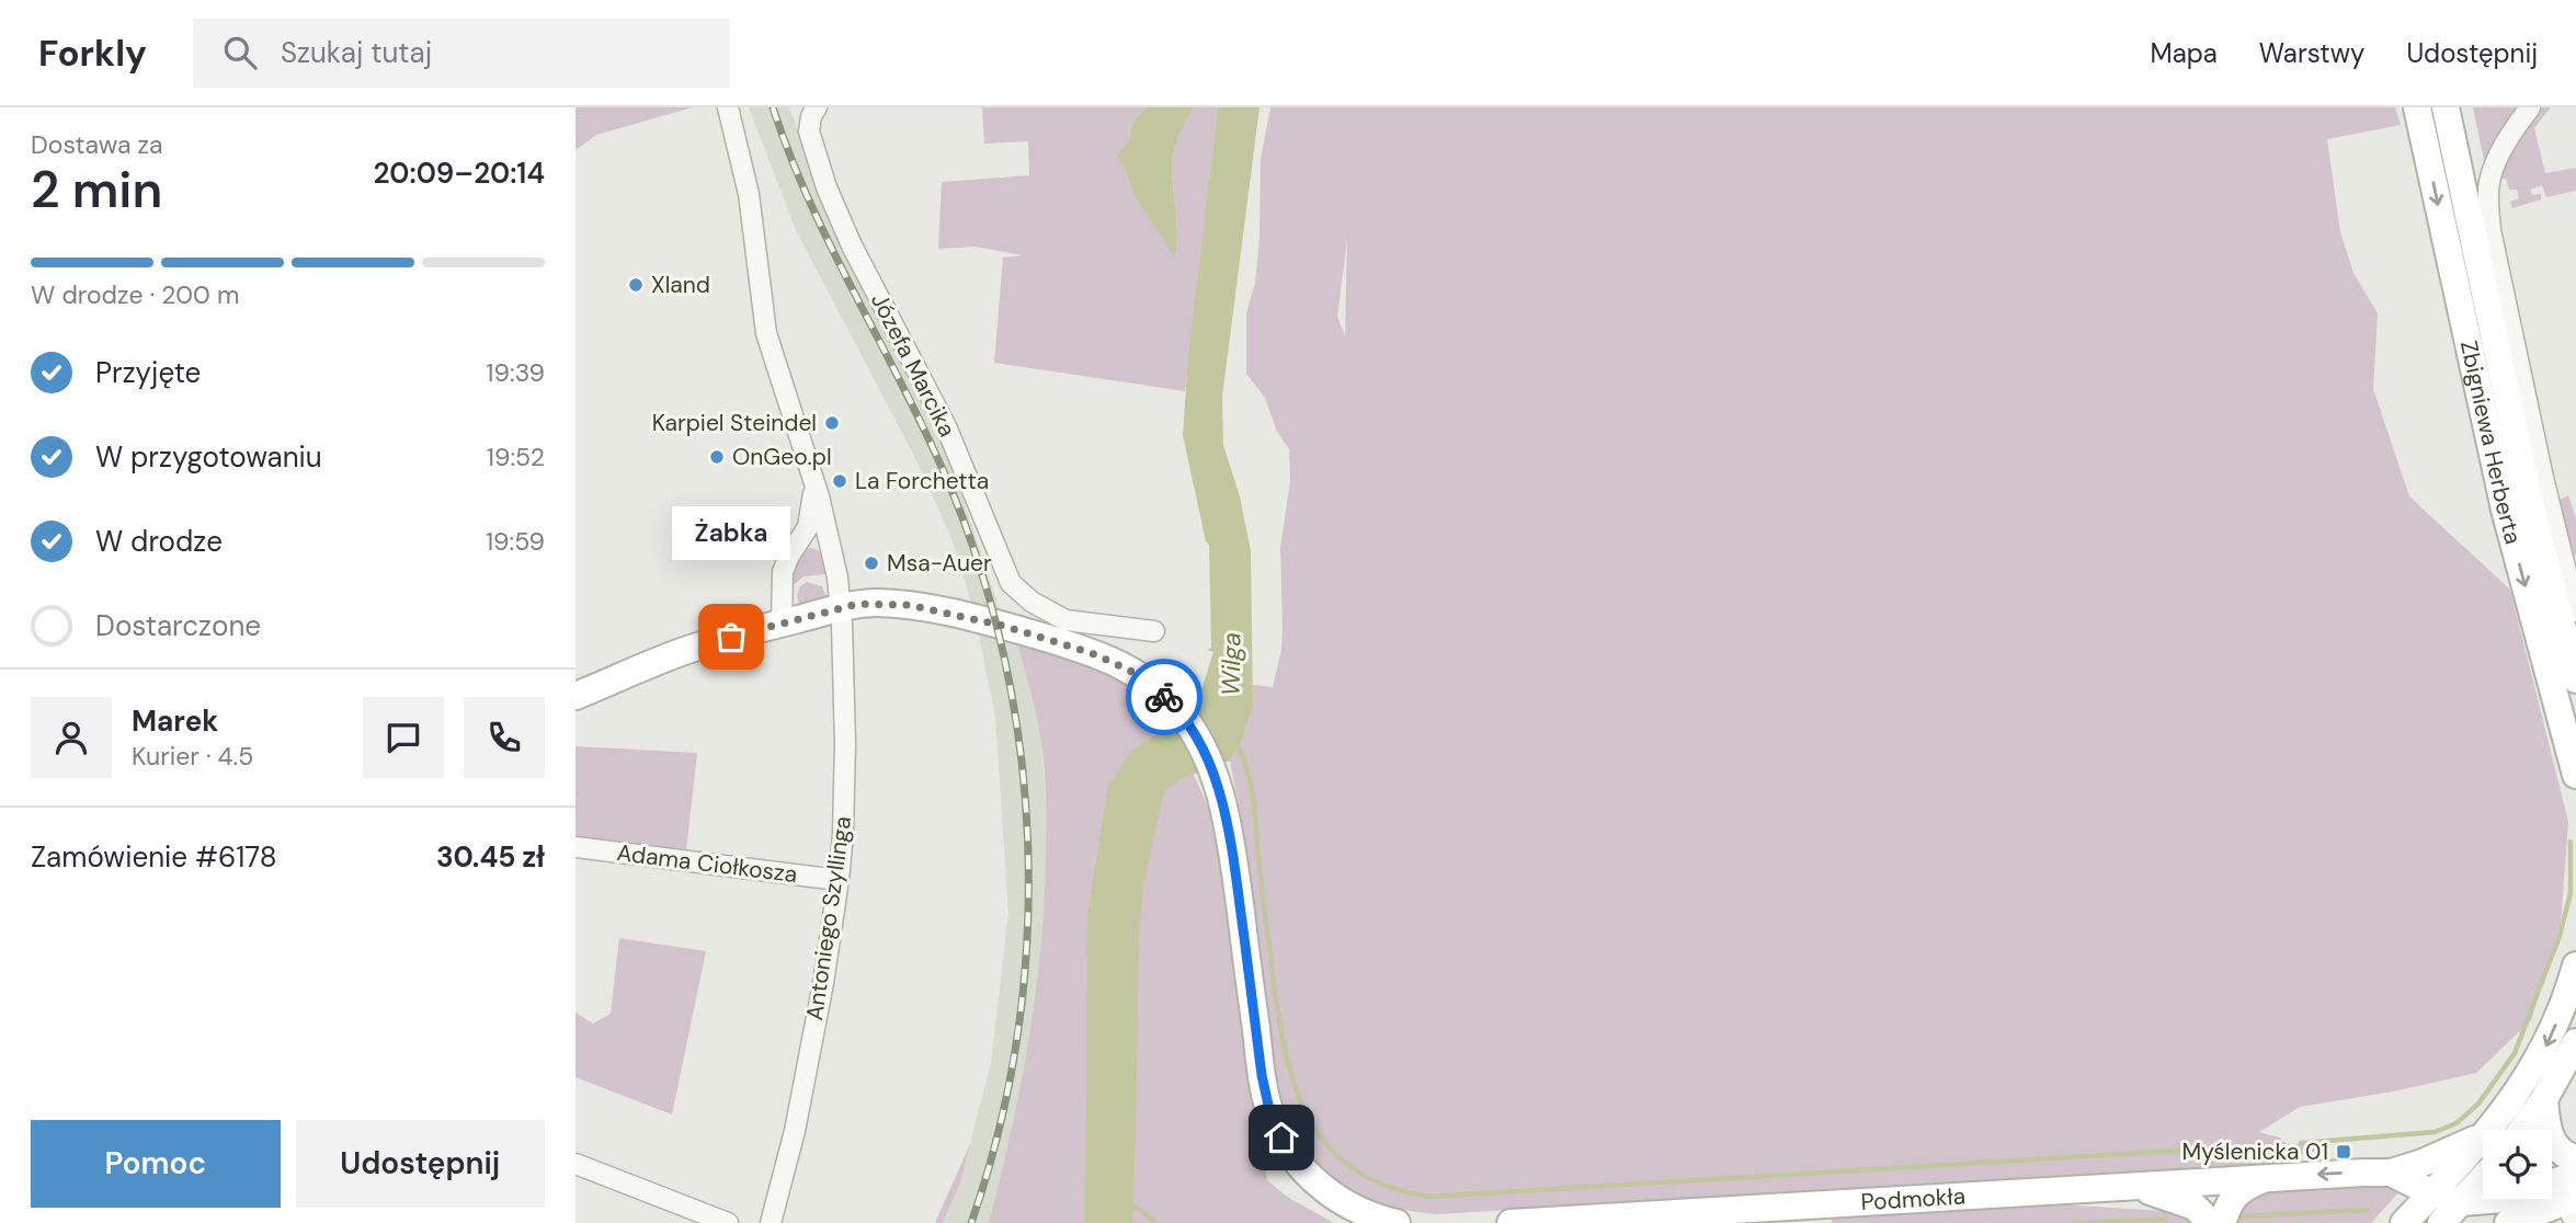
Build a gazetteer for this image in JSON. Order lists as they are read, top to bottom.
{
  "streets": {
    "street": [
      "Józefa Marcika",
      "Zbigniewa Herberta",
      "Adama Ciołkosza",
      "Antoniego Szyllinga",
      "Podmokła"
    ]
  },
  "crossings": [
    ["Adama Ciołkosza", "Antoniego Szyllinga"]
  ],
  "water": ["Wilga"],
  "places": {
    "other": [
      "Xland",
      "Karpiel Steindel",
      "OnGeo.pl",
      "La Forchetta",
      "Msa-Auer",
      "Żabka"
    ],
    "transit": ["Myślenicka 01"]
  },
  "page": {
    "header": "Forkly",
    "search": "Szukaj tutaj",
    "nav": ["Mapa", "Warstwy", "Udostępnij"],
    "heading": ["2 min", "Dostawa za", "20:09–20:14"],
    "panel": [
      "Marek",
      "Kurier · 4.5",
      "Zamówienie #6178",
      "30.45 zł"
    ],
    "bar": "W drodze · 200 m",
    "list": [
      ["Przyjęte", "19:39"],
      ["W przygotowaniu", "19:52"],
      ["W drodze", "19:59"],
      "Dostarczone"
    ],
    "bubble": "Żabka",
    "buttons": ["Pomoc", "Udostępnij"]
  }
}
